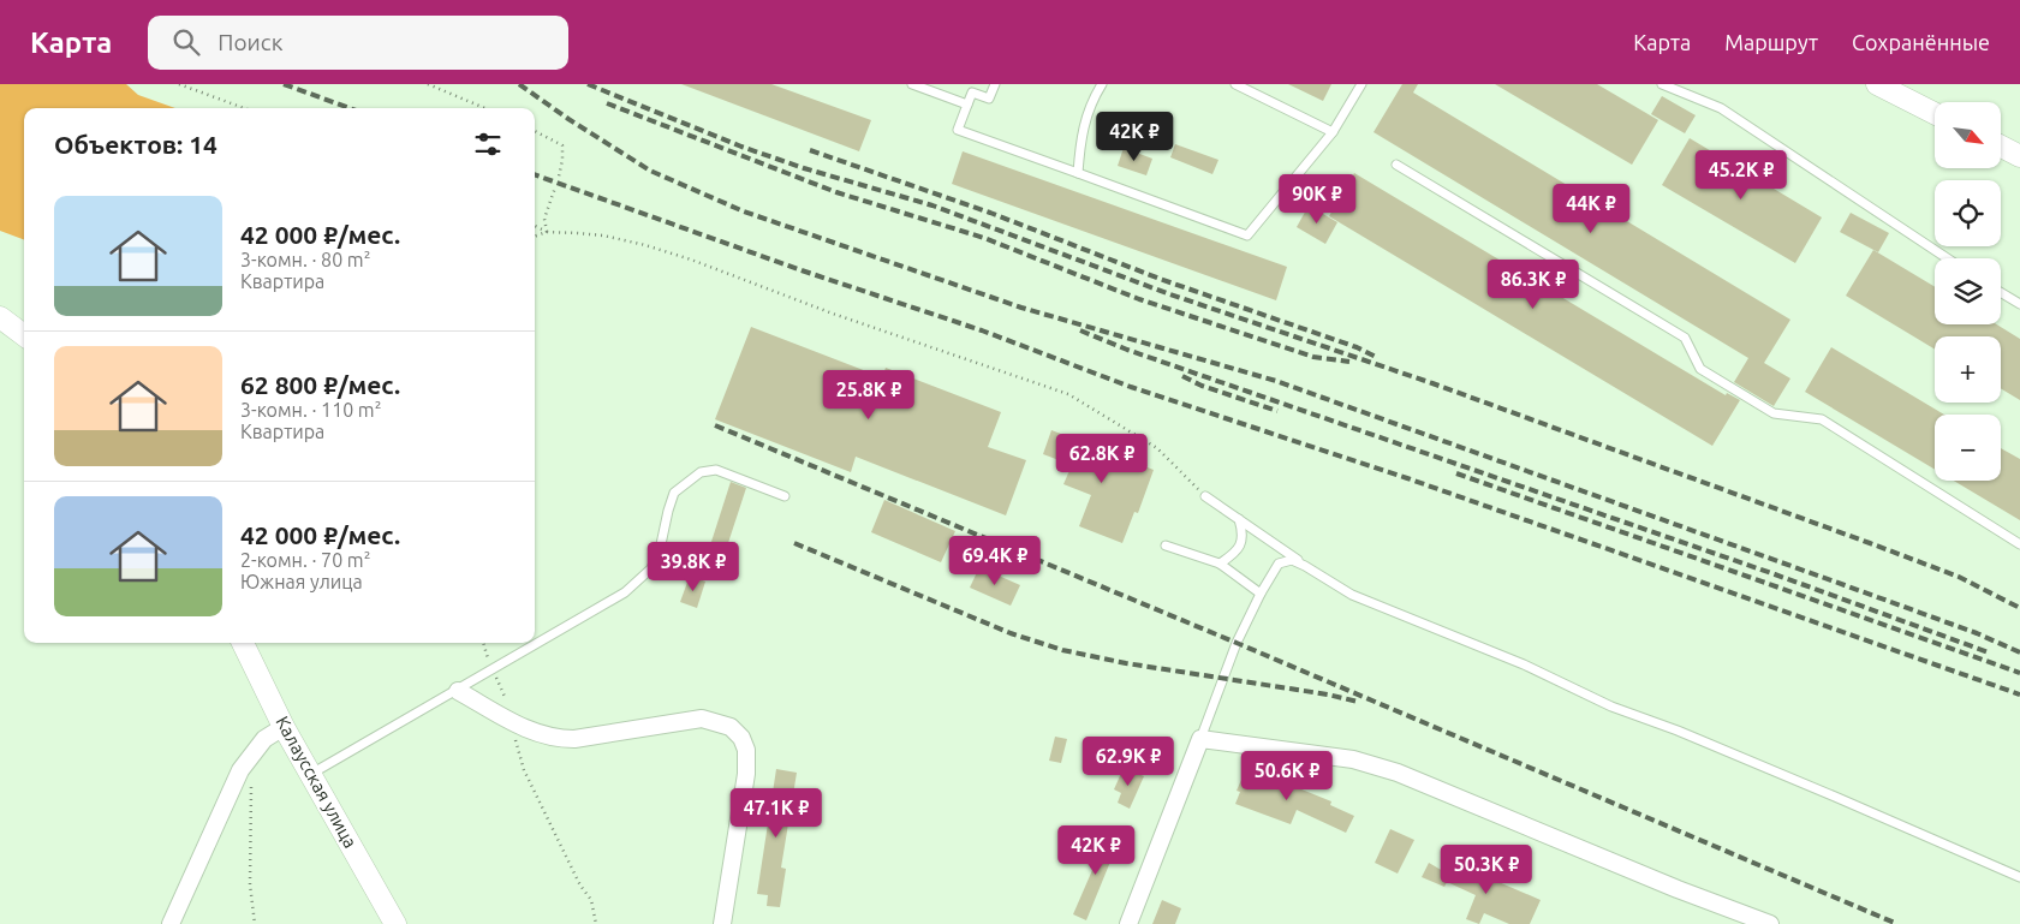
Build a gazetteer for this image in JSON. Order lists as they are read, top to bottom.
{
  "streets": {
    "street": ["Калаусская улица"]
  },
  "north": "bottom right",
  "page": {
    "header": "Карта",
    "search": "Поиск",
    "nav": ["Карта", "Маршрут", "Сохранённые"],
    "map_buttons": ["+", "−"],
    "heading": "Объектов: 14",
    "price": [
      "42K ₽",
      "45.2K ₽",
      "90K ₽",
      "44K ₽",
      "86.3K ₽",
      "25.8K ₽",
      "62.8K ₽",
      "69.4K ₽",
      "39.8K ₽",
      "62.9K ₽",
      "50.6K ₽",
      "47.1K ₽",
      "42K ₽",
      "50.3K ₽"
    ],
    "list": [
      {
        "name": "42 000 ₽/мес.",
        "note": "3-комн. · 80 m² · Квартира"
      },
      {
        "name": "62 800 ₽/мес.",
        "note": "3-комн. · 110 m² · Квартира"
      },
      {
        "name": "42 000 ₽/мес.",
        "note": "2-комн. · 70 m² · Южная улица"
      }
    ]
  }
}
